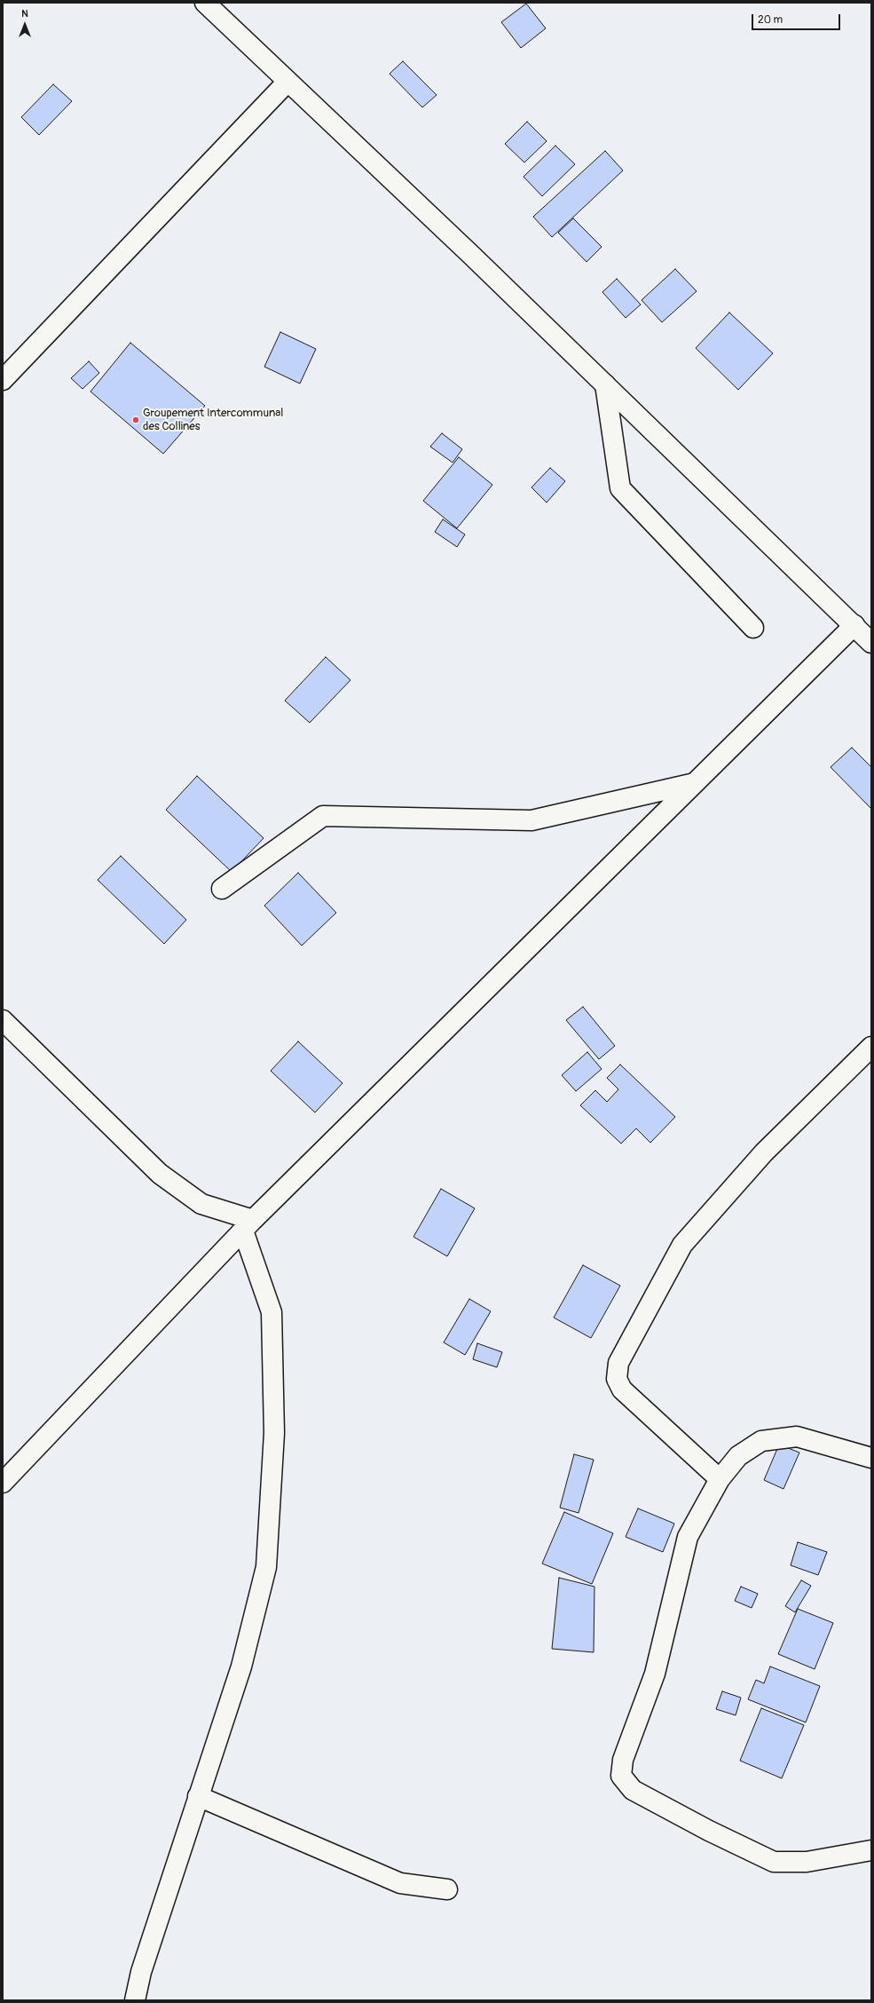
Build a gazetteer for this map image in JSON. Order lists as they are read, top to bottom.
{
  "places": ["Groupement Intercommunal des Collines"],
  "scale_bar": "20 m",
  "north": "top"
}
